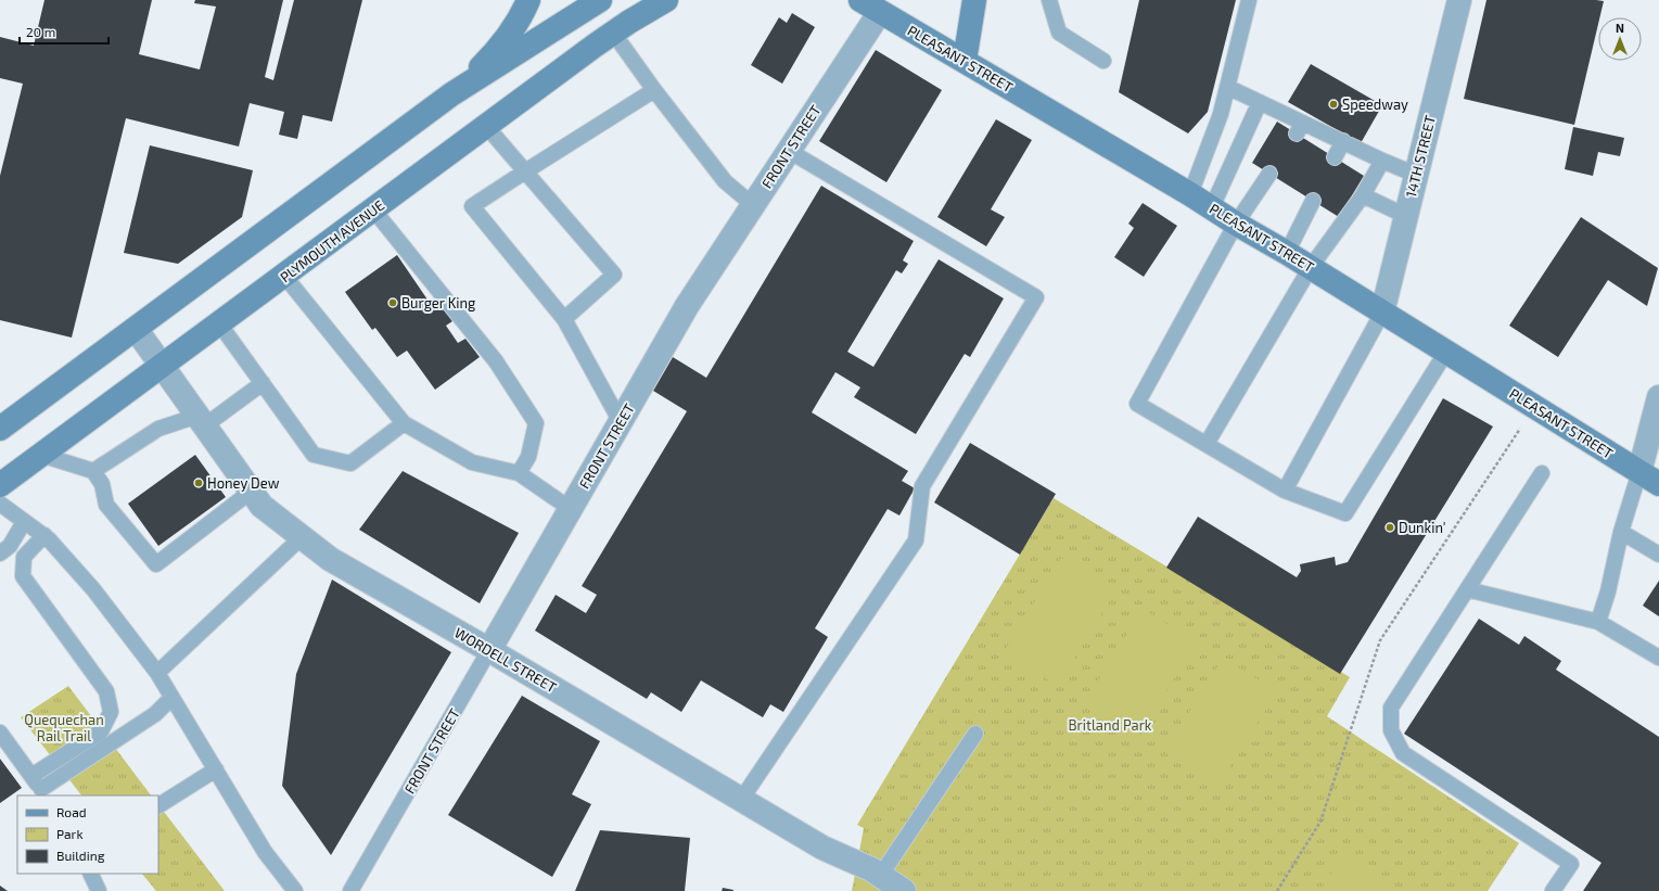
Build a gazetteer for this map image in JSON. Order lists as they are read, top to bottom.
{
  "streets": {
    "main road": ["PLEASANT STREET", "PLYMOUTH AVENUE"],
    "street": ["FRONT STREET", "14TH STREET", "WORDELL STREET"]
  },
  "crossings": [
    ["PLEASANT STREET", "FRONT STREET"],
    ["PLEASANT STREET", "14TH STREET"],
    ["FRONT STREET", "WORDELL STREET"],
    ["PLYMOUTH AVENUE", "WORDELL STREET"]
  ],
  "parks": ["Quequechan Rail Trail", "Britland Park"],
  "places": [
    "Speedway",
    "Burger King",
    "Honey Dew",
    "Dunkin'"
  ],
  "legend": ["Road", "Park", "Building"],
  "scale_bar": "20 m",
  "north": "top"
}
